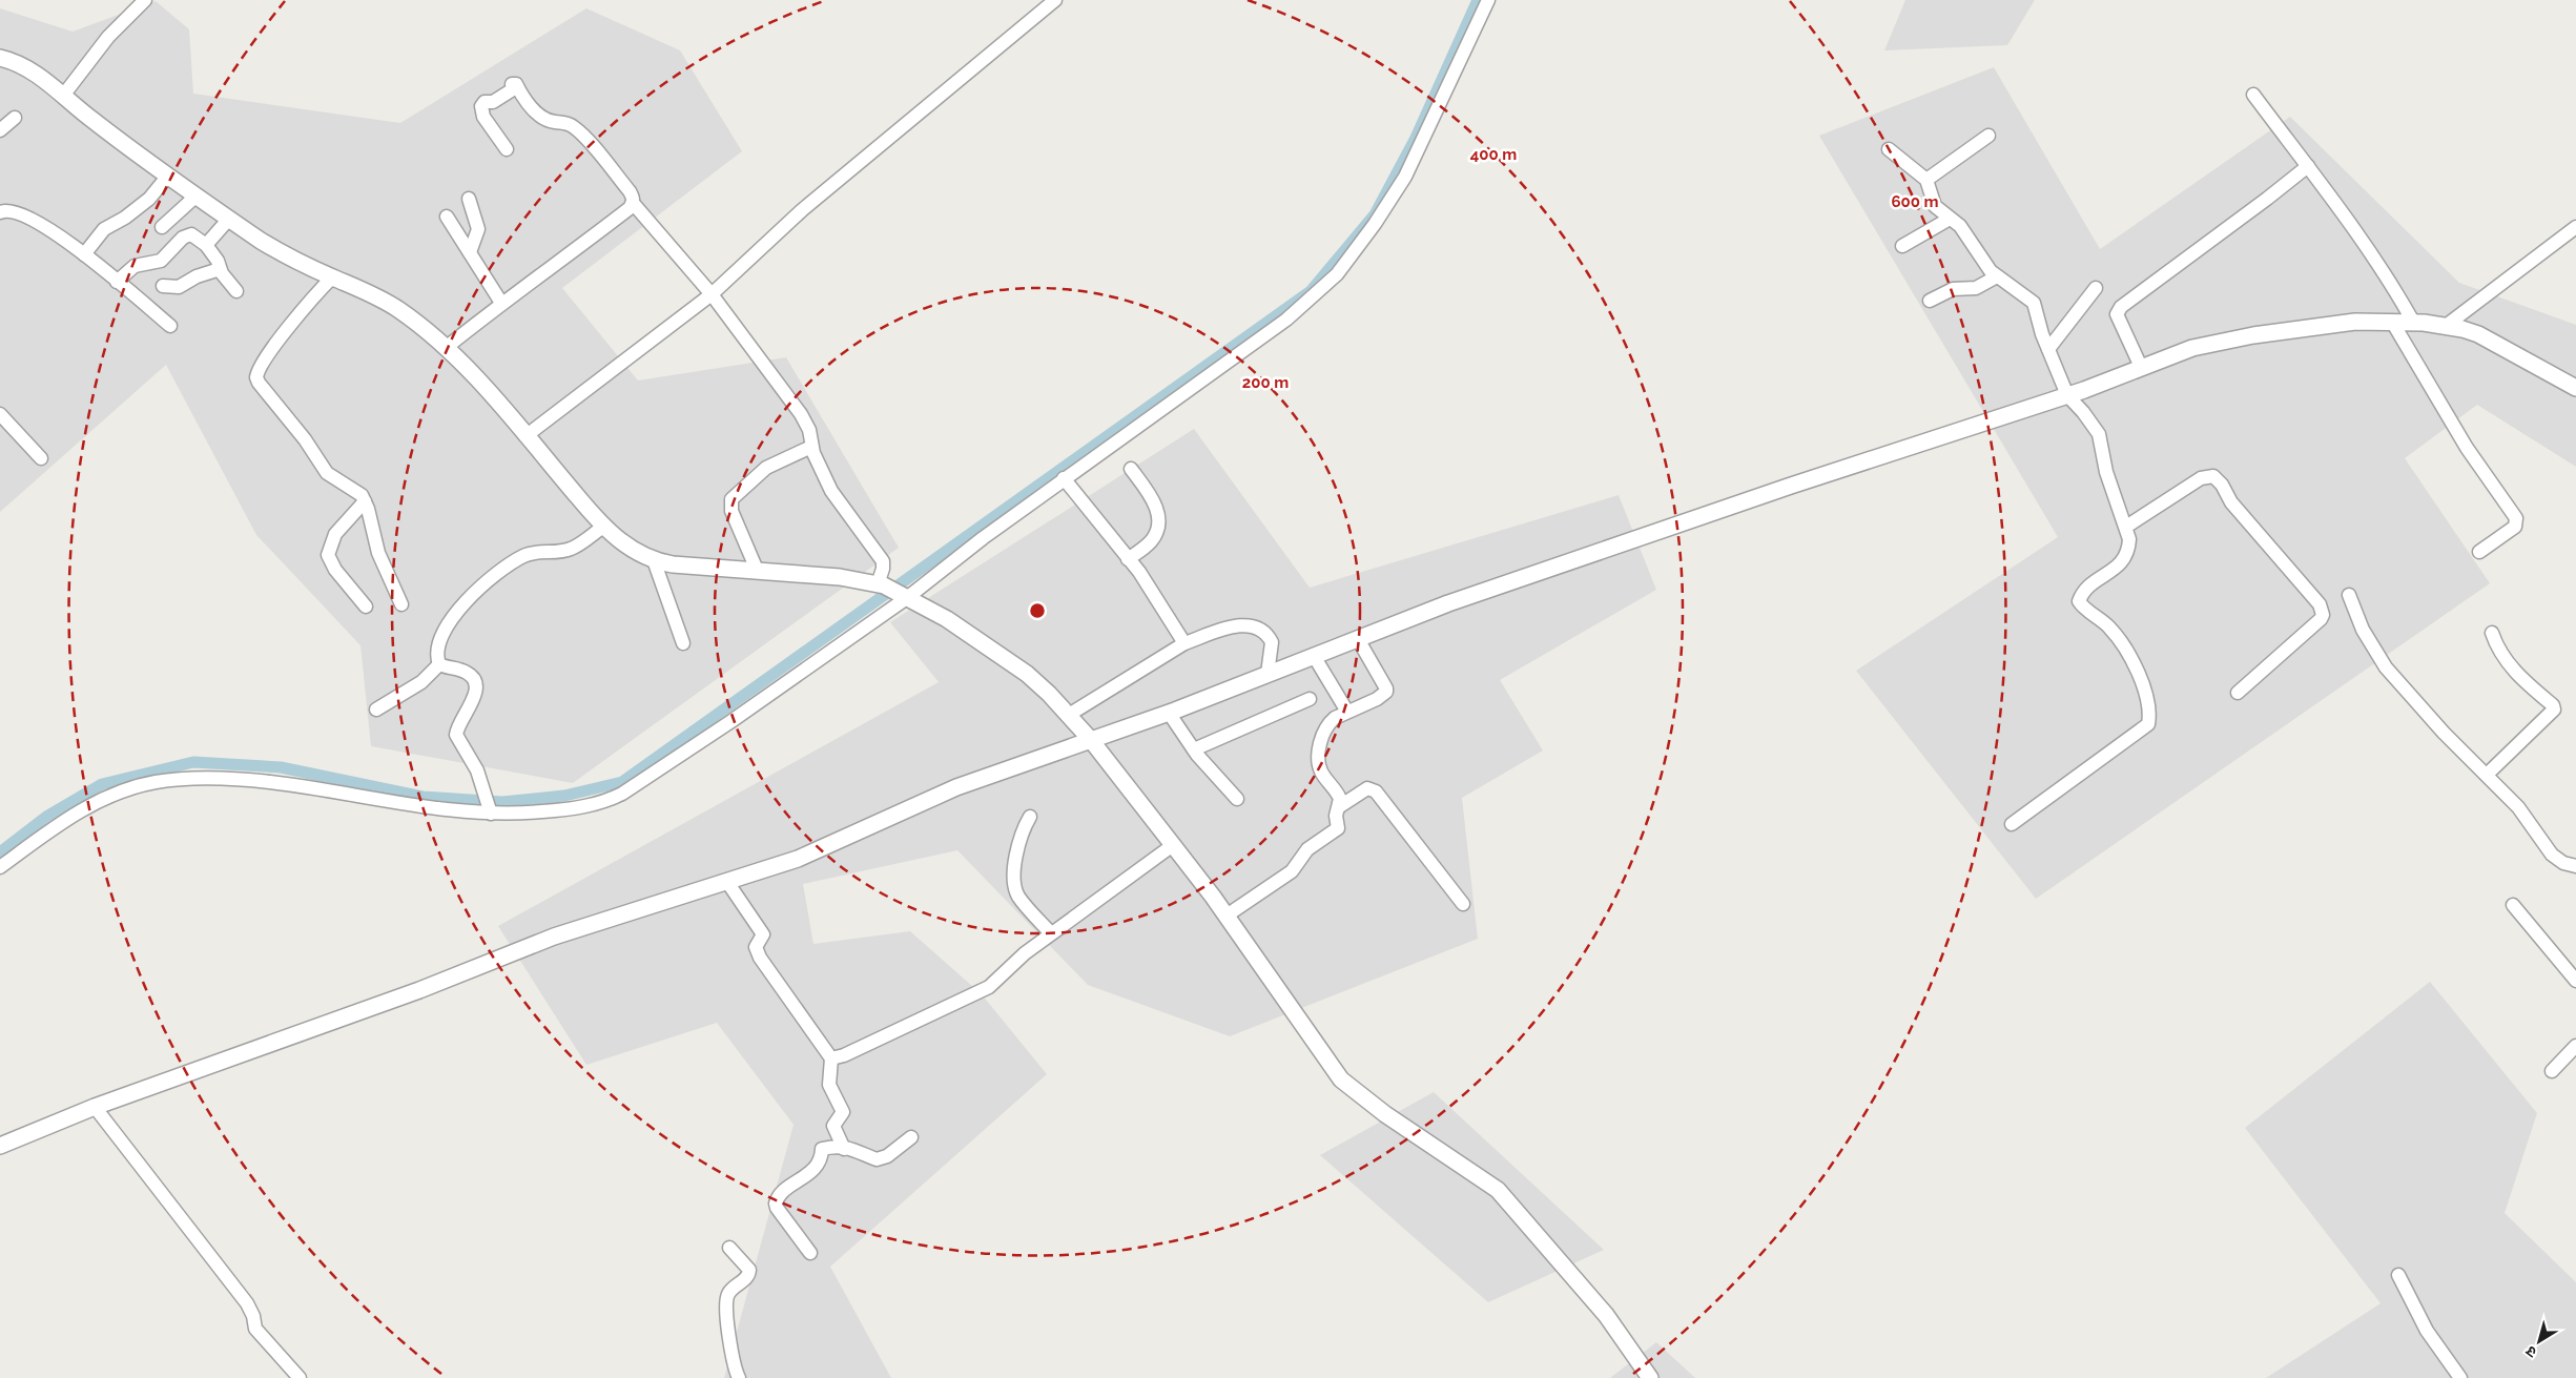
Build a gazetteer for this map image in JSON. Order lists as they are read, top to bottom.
{
  "north": "bottom left",
  "rings": ["400 m", "600 m", "200 m"]
}
